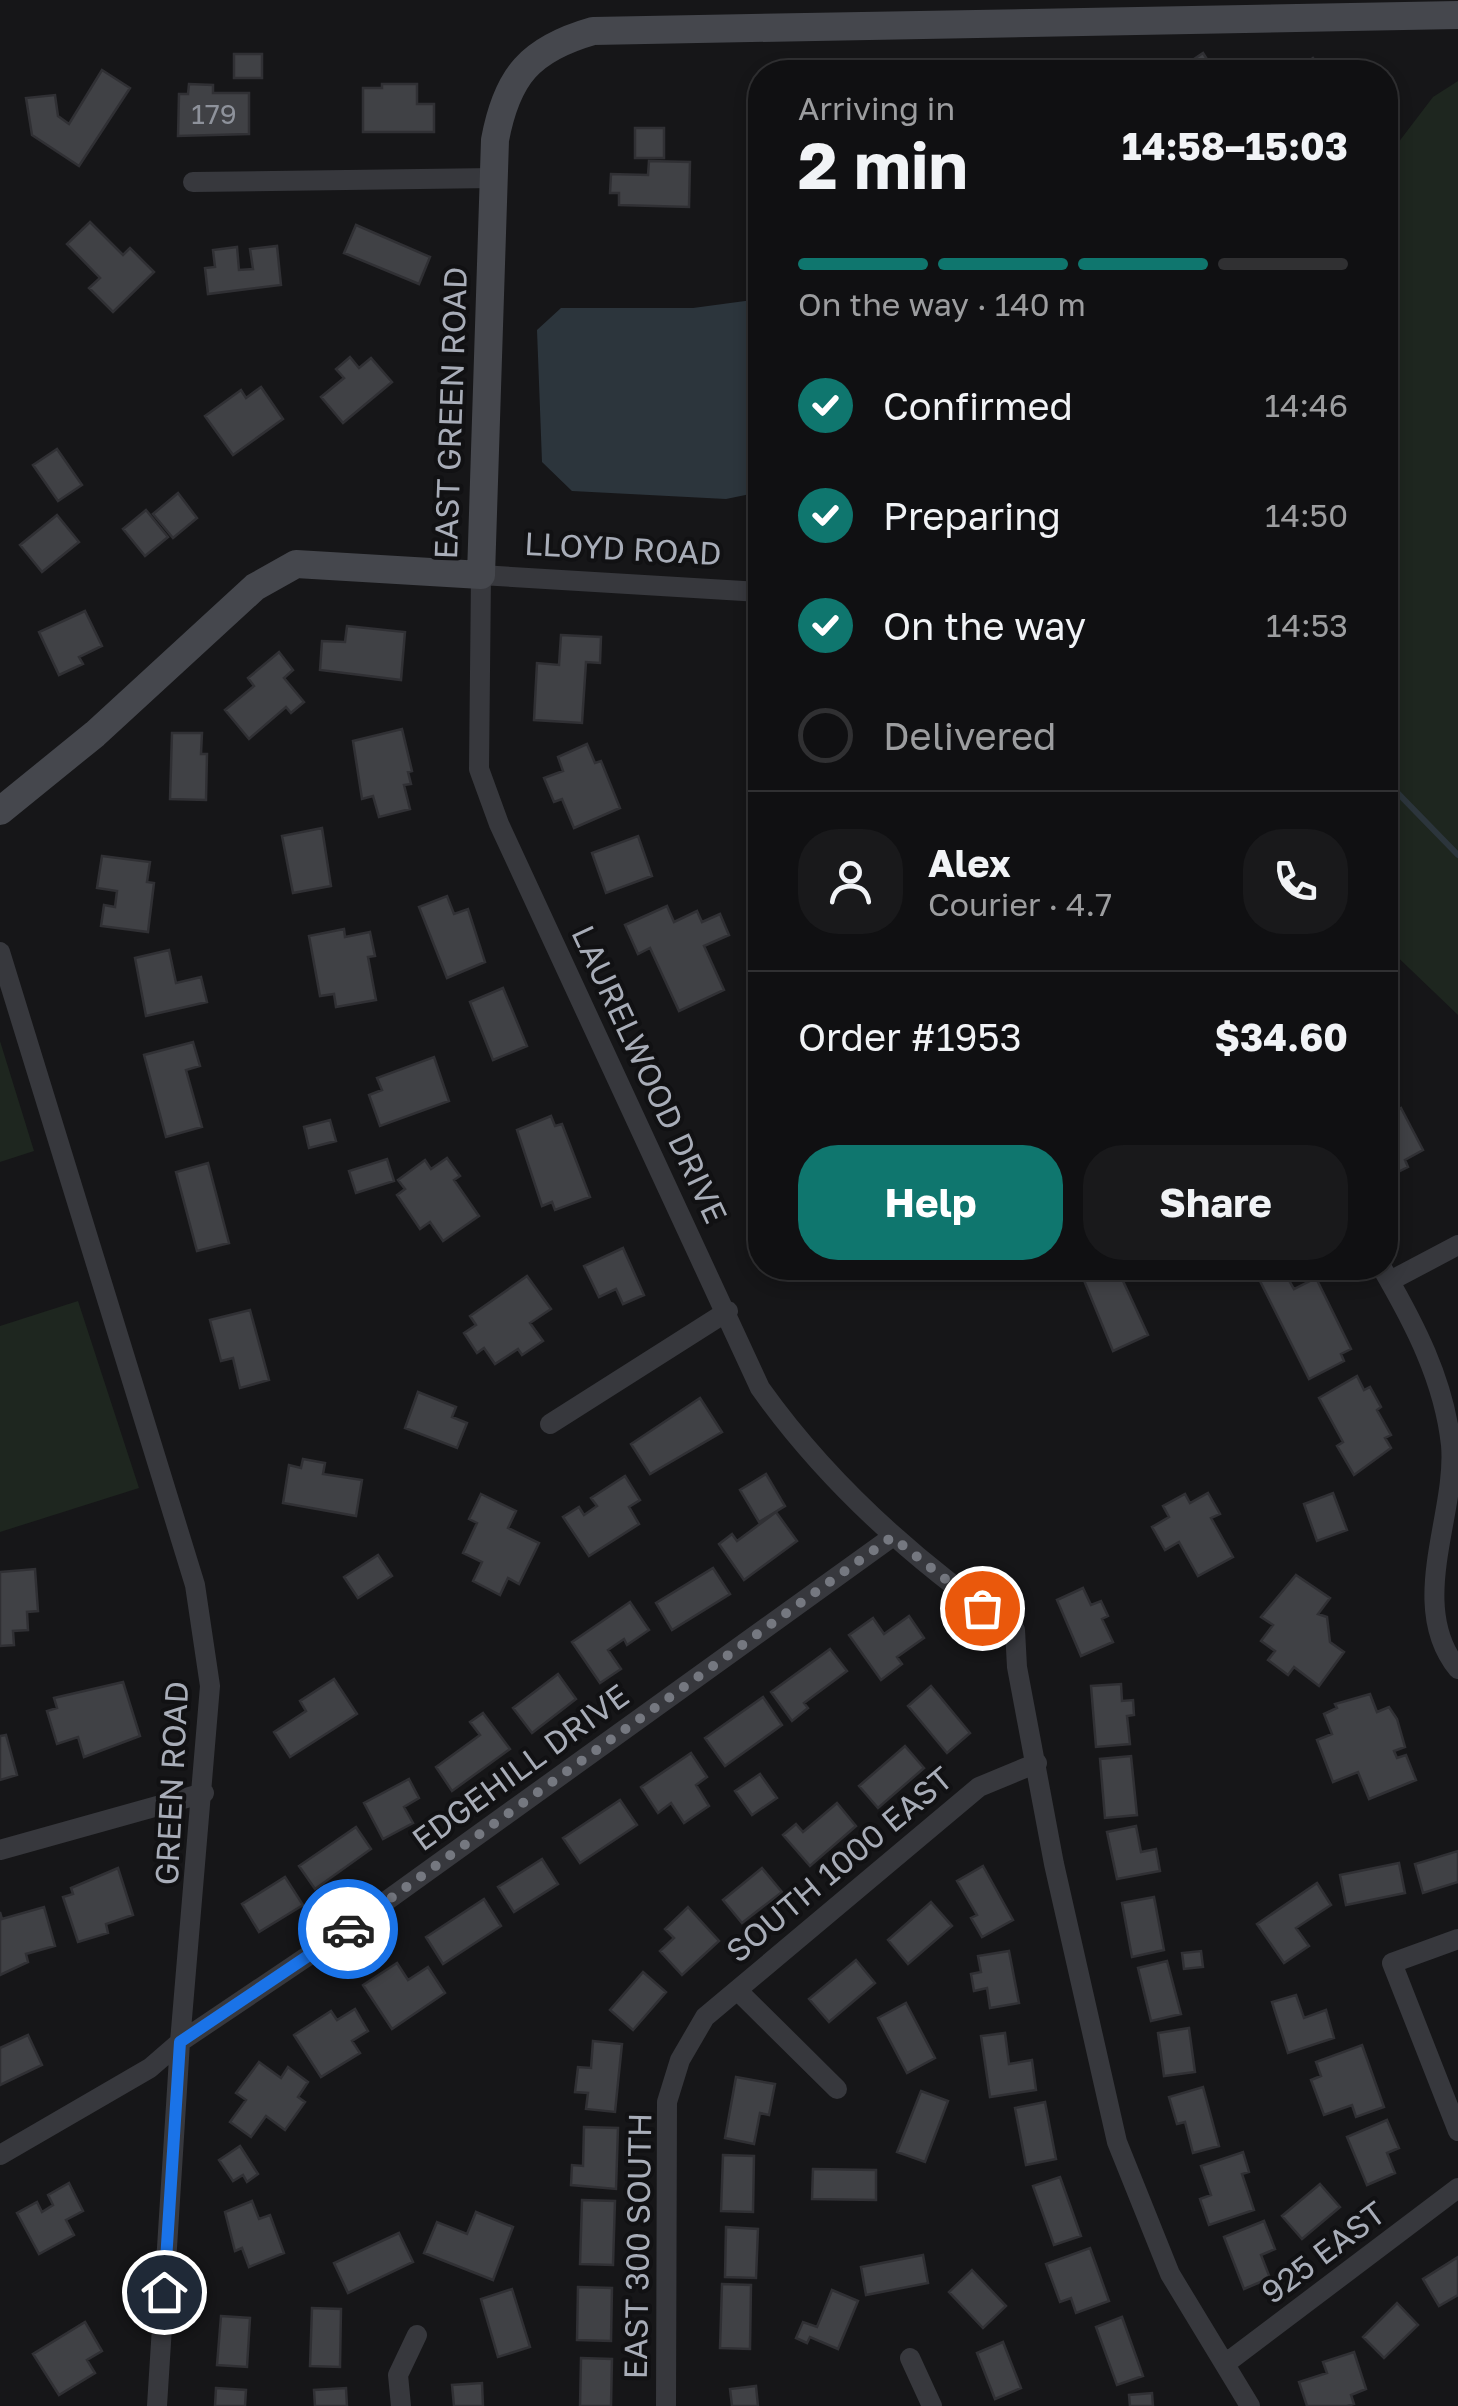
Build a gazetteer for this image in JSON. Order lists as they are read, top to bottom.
{
  "streets": {
    "street": [
      "EAST GREEN ROAD",
      "LLOYD ROAD",
      "LAURELWOOD DRIVE",
      "EDGEHILL DRIVE",
      "GREEN ROAD",
      "SOUTH 1000 EAST",
      "EAST 300 SOUTH",
      "925 EAST"
    ]
  },
  "crossings": [
    ["EAST GREEN ROAD", "LLOYD ROAD"],
    ["EAST GREEN ROAD", "LAURELWOOD DRIVE"],
    ["LLOYD ROAD", "LAURELWOOD DRIVE"],
    ["LAURELWOOD DRIVE", "EDGEHILL DRIVE"],
    ["LAURELWOOD DRIVE", "SOUTH 1000 EAST"],
    ["LAURELWOOD DRIVE", "925 EAST"],
    ["EDGEHILL DRIVE", "GREEN ROAD"],
    ["SOUTH 1000 EAST", "EAST 300 SOUTH"]
  ],
  "house_numbers": ["179"],
  "page": {
    "heading": ["2 min", "Arriving in", "14:58–15:03"],
    "panel": [
      "Alex",
      "Courier · 4.7",
      "Order #1953",
      "$34.60"
    ],
    "bar": "On the way · 140 m",
    "list": [
      ["Confirmed", "14:46"],
      ["Preparing", "14:50"],
      ["On the way", "14:53"],
      "Delivered"
    ],
    "buttons": ["Help", "Share"]
  }
}
